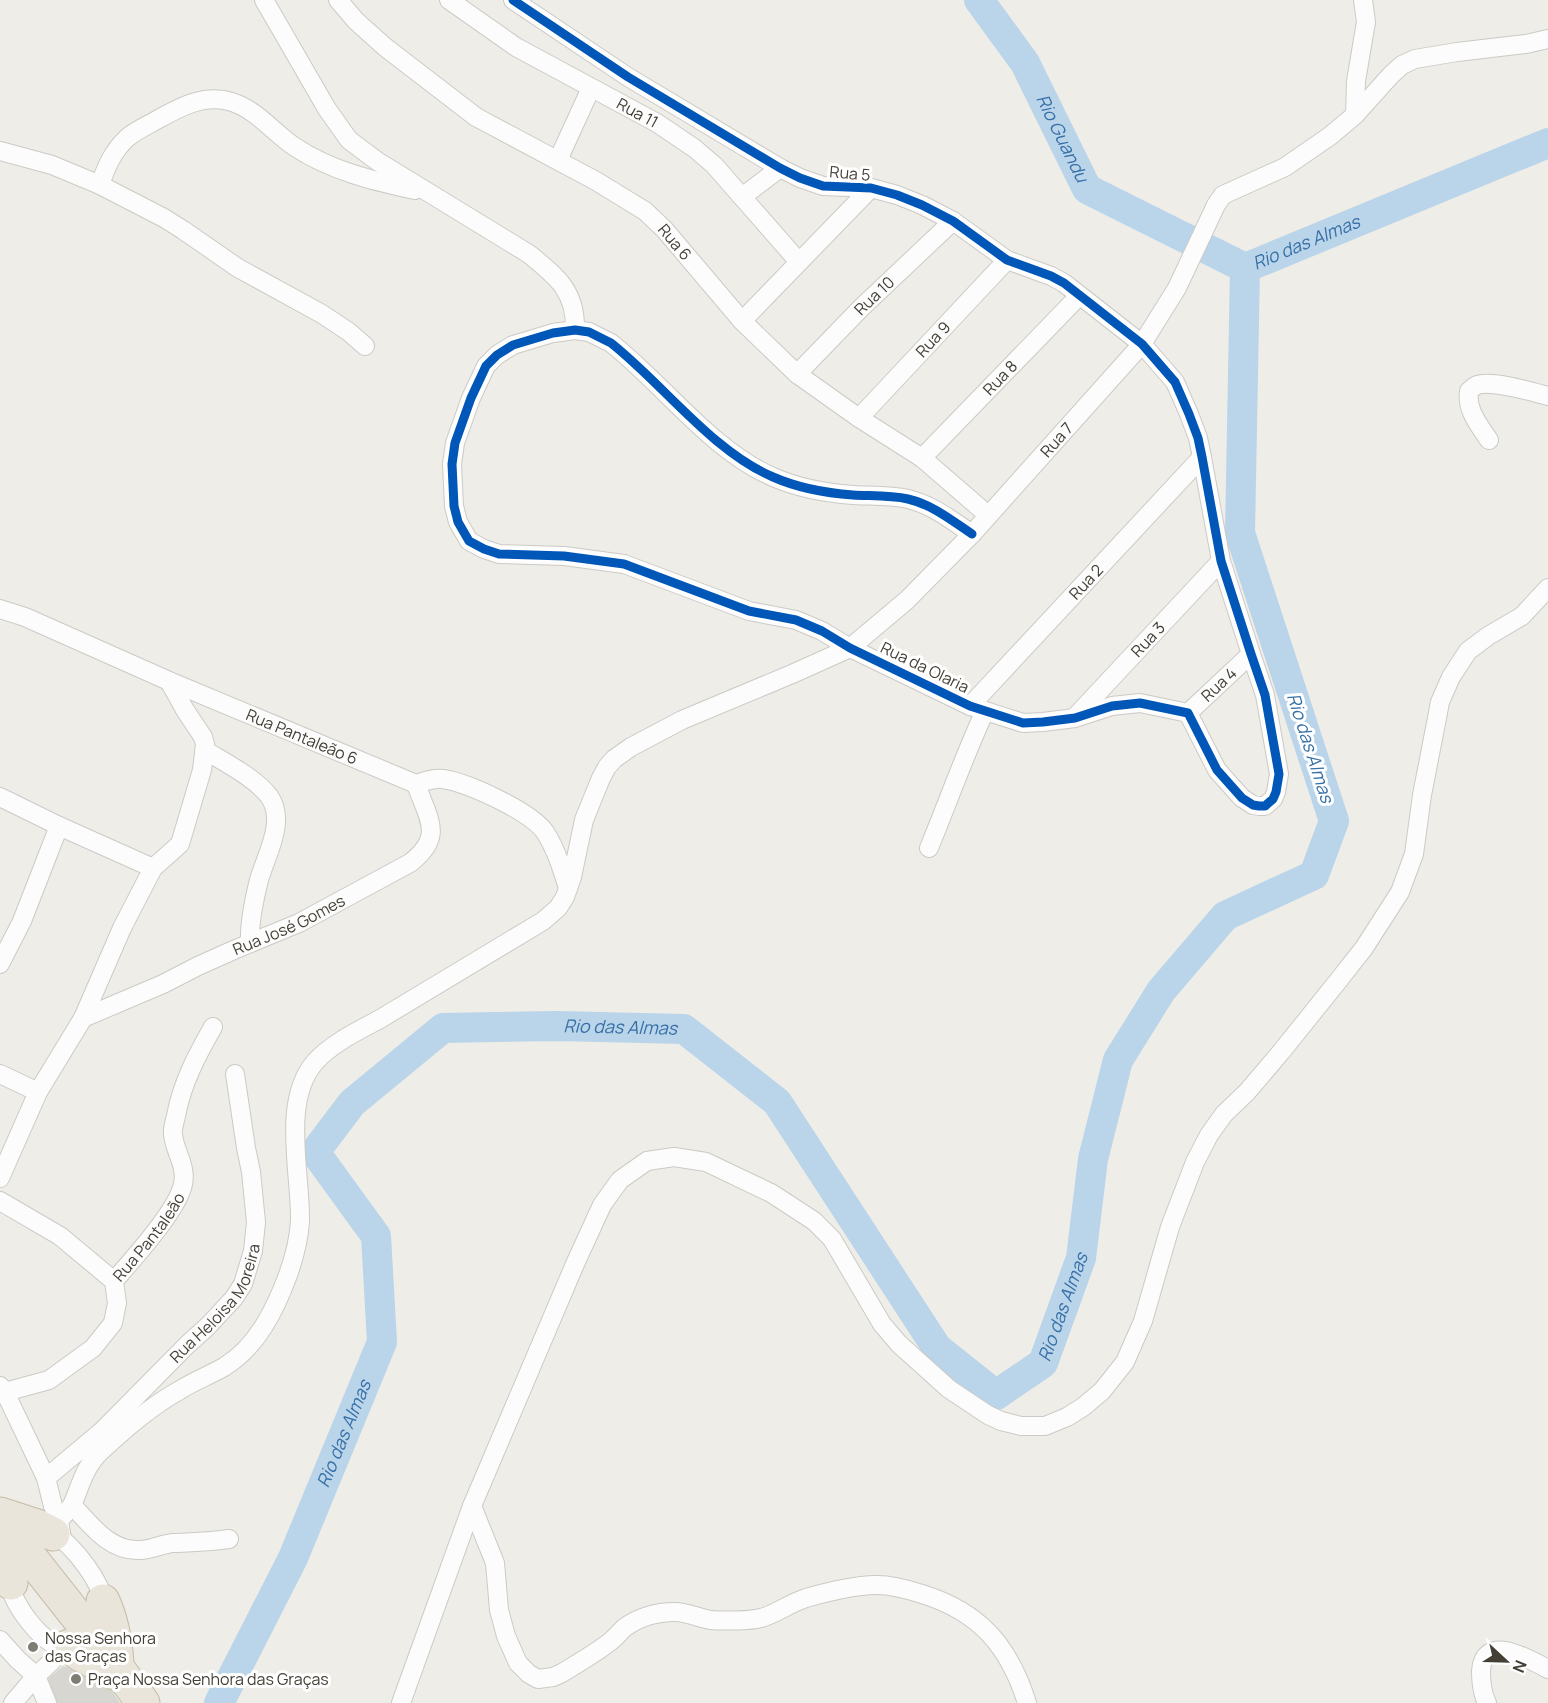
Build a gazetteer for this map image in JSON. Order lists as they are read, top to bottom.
{
  "streets": {
    "street": [
      "Rua 11",
      "Rua 5",
      "Rua 6",
      "Rua 10",
      "Rua 9",
      "Rua 8",
      "Rua 7",
      "Rua 2",
      "Rua 3",
      "Rua da Olaria",
      "Rua 4",
      "Rua Pantaleão 6",
      "Rua José Gomes",
      "Rua Pantaleão",
      "Rua Heloisa Moreira"
    ]
  },
  "crossings": [
    ["Rua 5", "Rua 10"],
    ["Rua 5", "Rua 9"],
    ["Rua 5", "Rua 8"],
    ["Rua 5", "Rua 7"],
    ["Rua 5", "Rua 2"],
    ["Rua 5", "Rua 3"],
    ["Rua 5", "Rua da Olaria"],
    ["Rua 5", "Rua 4"],
    ["Rua 6", "Rua 10"],
    ["Rua 6", "Rua 9"],
    ["Rua 6", "Rua 8"],
    ["Rua 6", "Rua 7"],
    ["Rua 7", "Rua da Olaria"],
    ["Rua 2", "Rua da Olaria"],
    ["Rua 3", "Rua da Olaria"],
    ["Rua da Olaria", "Rua 4"],
    ["Rua Pantaleão 6", "Rua José Gomes"]
  ],
  "water": ["Rio Guandu", "Rio das Almas"],
  "places": ["Nossa Senhora das Graças", "Praça Nossa Senhora das Graças"],
  "north": "right"
}
